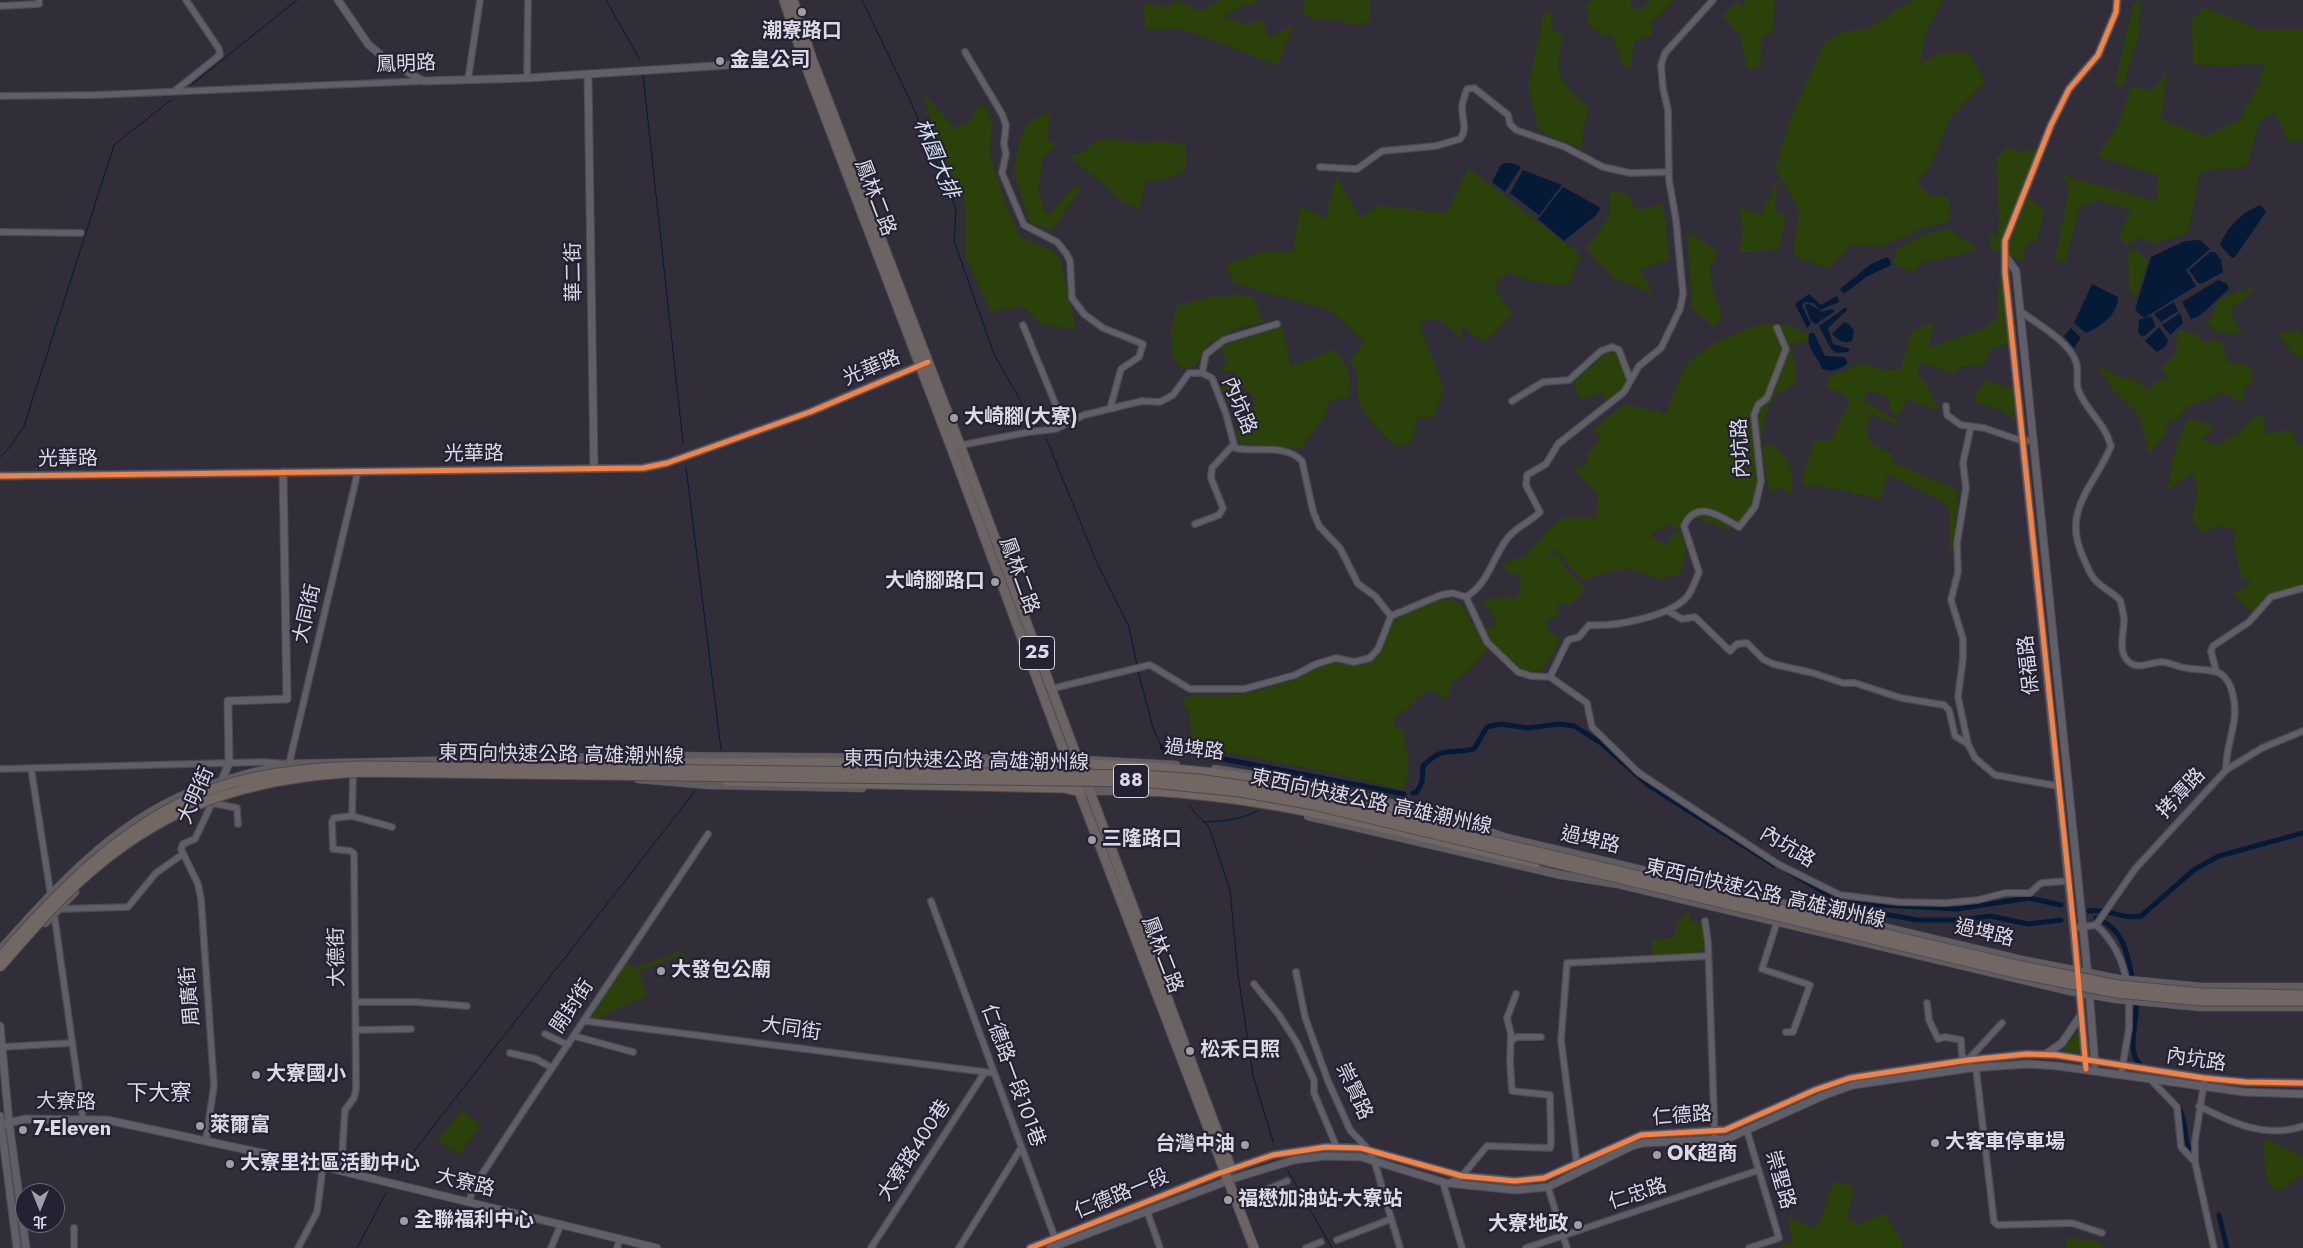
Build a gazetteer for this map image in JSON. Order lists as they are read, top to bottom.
{
  "streets": {
    "highway": ["東西向快速公路 高雄潮州線", "88"],
    "main road": ["鳳林二路", "25", "過埤路"],
    "street": [
      "鳳明路",
      "華二街",
      "光華路",
      "內坑路",
      "大同街",
      "保福路",
      "拷潭路",
      "大明街",
      "大德街",
      "周廣街",
      "開封街",
      "仁德路一段101巷",
      "崇賢路",
      "大寮路",
      "仁德路",
      "大寮路400巷",
      "崇聖路",
      "仁德路一段",
      "仁忠路"
    ]
  },
  "crossings": [
    ["鳳明路", "鳳林二路"],
    ["鳳明路", "華二街"],
    ["鳳林二路", "光華路"],
    ["鳳林二路", "內坑路"],
    ["鳳林二路", "過埤路"],
    ["鳳林二路", "仁德路"],
    ["鳳林二路", "仁德路一段"],
    ["華二街", "光華路"],
    ["光華路", "大同街"],
    ["光華路", "大明街"],
    ["內坑路", "保福路"],
    ["內坑路", "仁德路"],
    ["大同街", "過埤路"],
    ["大同街", "開封街"],
    ["大同街", "仁德路一段101巷"],
    ["大同街", "大寮路400巷"],
    ["保福路", "過埤路"],
    ["保福路", "仁德路"],
    ["過埤路", "大明街"],
    ["大明街", "周廣街"],
    ["大德街", "大寮路"],
    ["周廣街", "大寮路"],
    ["開封街", "大寮路"],
    ["仁德路一段101巷", "仁德路一段"],
    ["崇賢路", "仁德路"],
    ["仁德路", "崇聖路"],
    ["仁德路", "仁德路一段"],
    ["崇聖路", "仁忠路"]
  ],
  "districts": ["下大寮"],
  "water": ["林園大排"],
  "places": [
    "潮寮路口",
    "金皇公司",
    "大崎腳(大寮)",
    "大崎腳路口",
    "三隆路口",
    "大發包公廟",
    "松禾日照",
    "大寮國小",
    "萊爾富",
    "7-Eleven",
    "大客車停車場",
    "台灣中油",
    "OK超商",
    "大寮里社區活動中心",
    "福懋加油站-大寮站",
    "全聯福利中心",
    "大寮地政"
  ],
  "north": "bottom"
}
